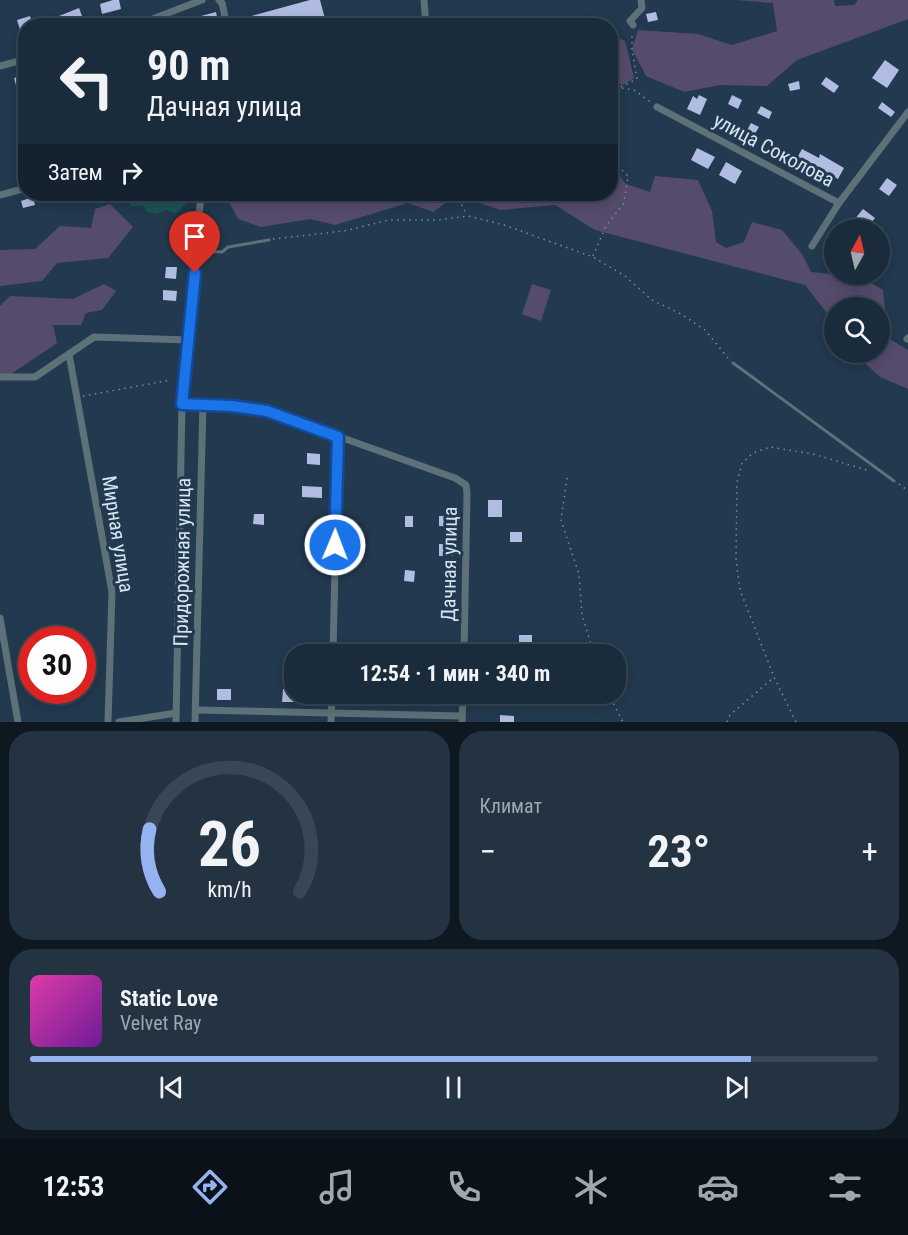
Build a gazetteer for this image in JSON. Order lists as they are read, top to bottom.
{
  "streets": {
    "street": [
      "улица Соколова",
      "Мирная улица",
      "Придорожная улица",
      "Дачная улица"
    ]
  },
  "crossings": [
    ["Придорожная улица", "Дачная улица"]
  ],
  "north": "top",
  "page": {
    "turn": ["90 m", "Дачная улица"],
    "then": "Затем",
    "limit": "30",
    "trip": "12:54 · 1 мин · 340 m",
    "tile": "Климат",
    "heat": ["−", "23°", "+"],
    "song": ["Static Love", "Velvet Ray"],
    "tabs": "12:53",
    "gauge": ["26", "km/h"]
  }
}
